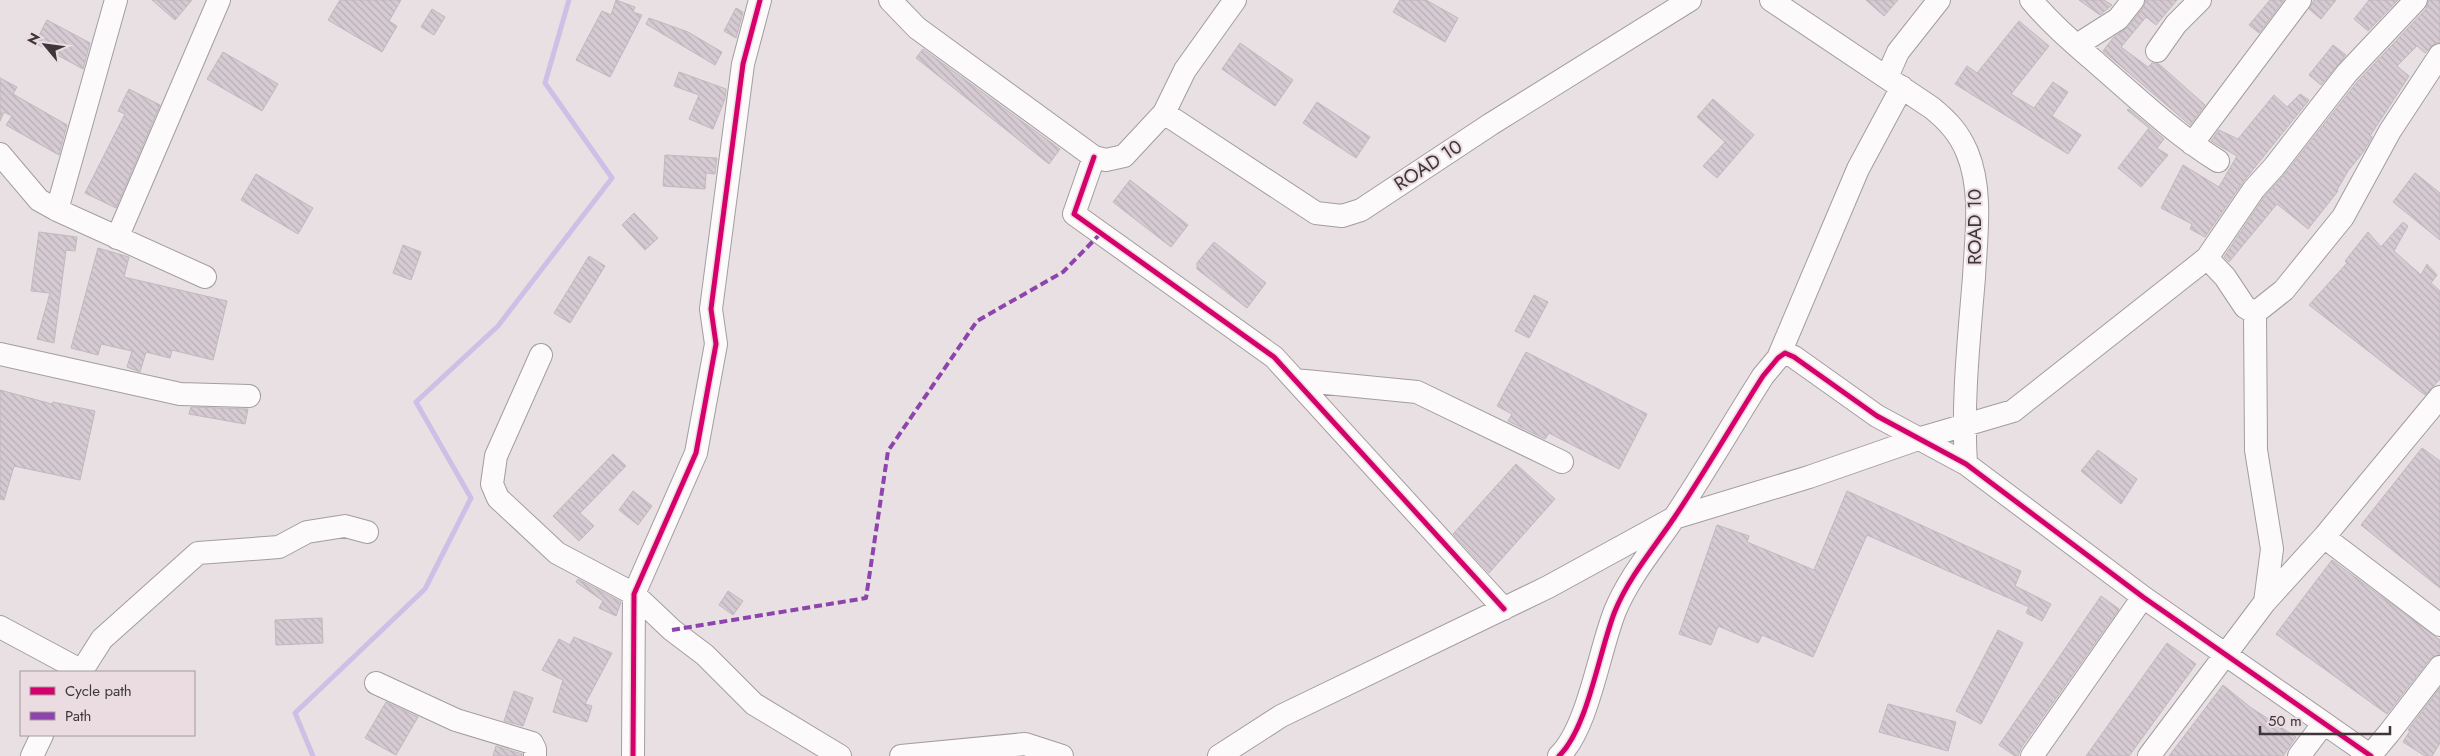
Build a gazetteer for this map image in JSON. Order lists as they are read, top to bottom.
{
  "streets": {
    "street": ["ROAD 10"]
  },
  "legend": ["Cycle path", "Path"],
  "scale_bar": "50 m",
  "north": "top left"
}
